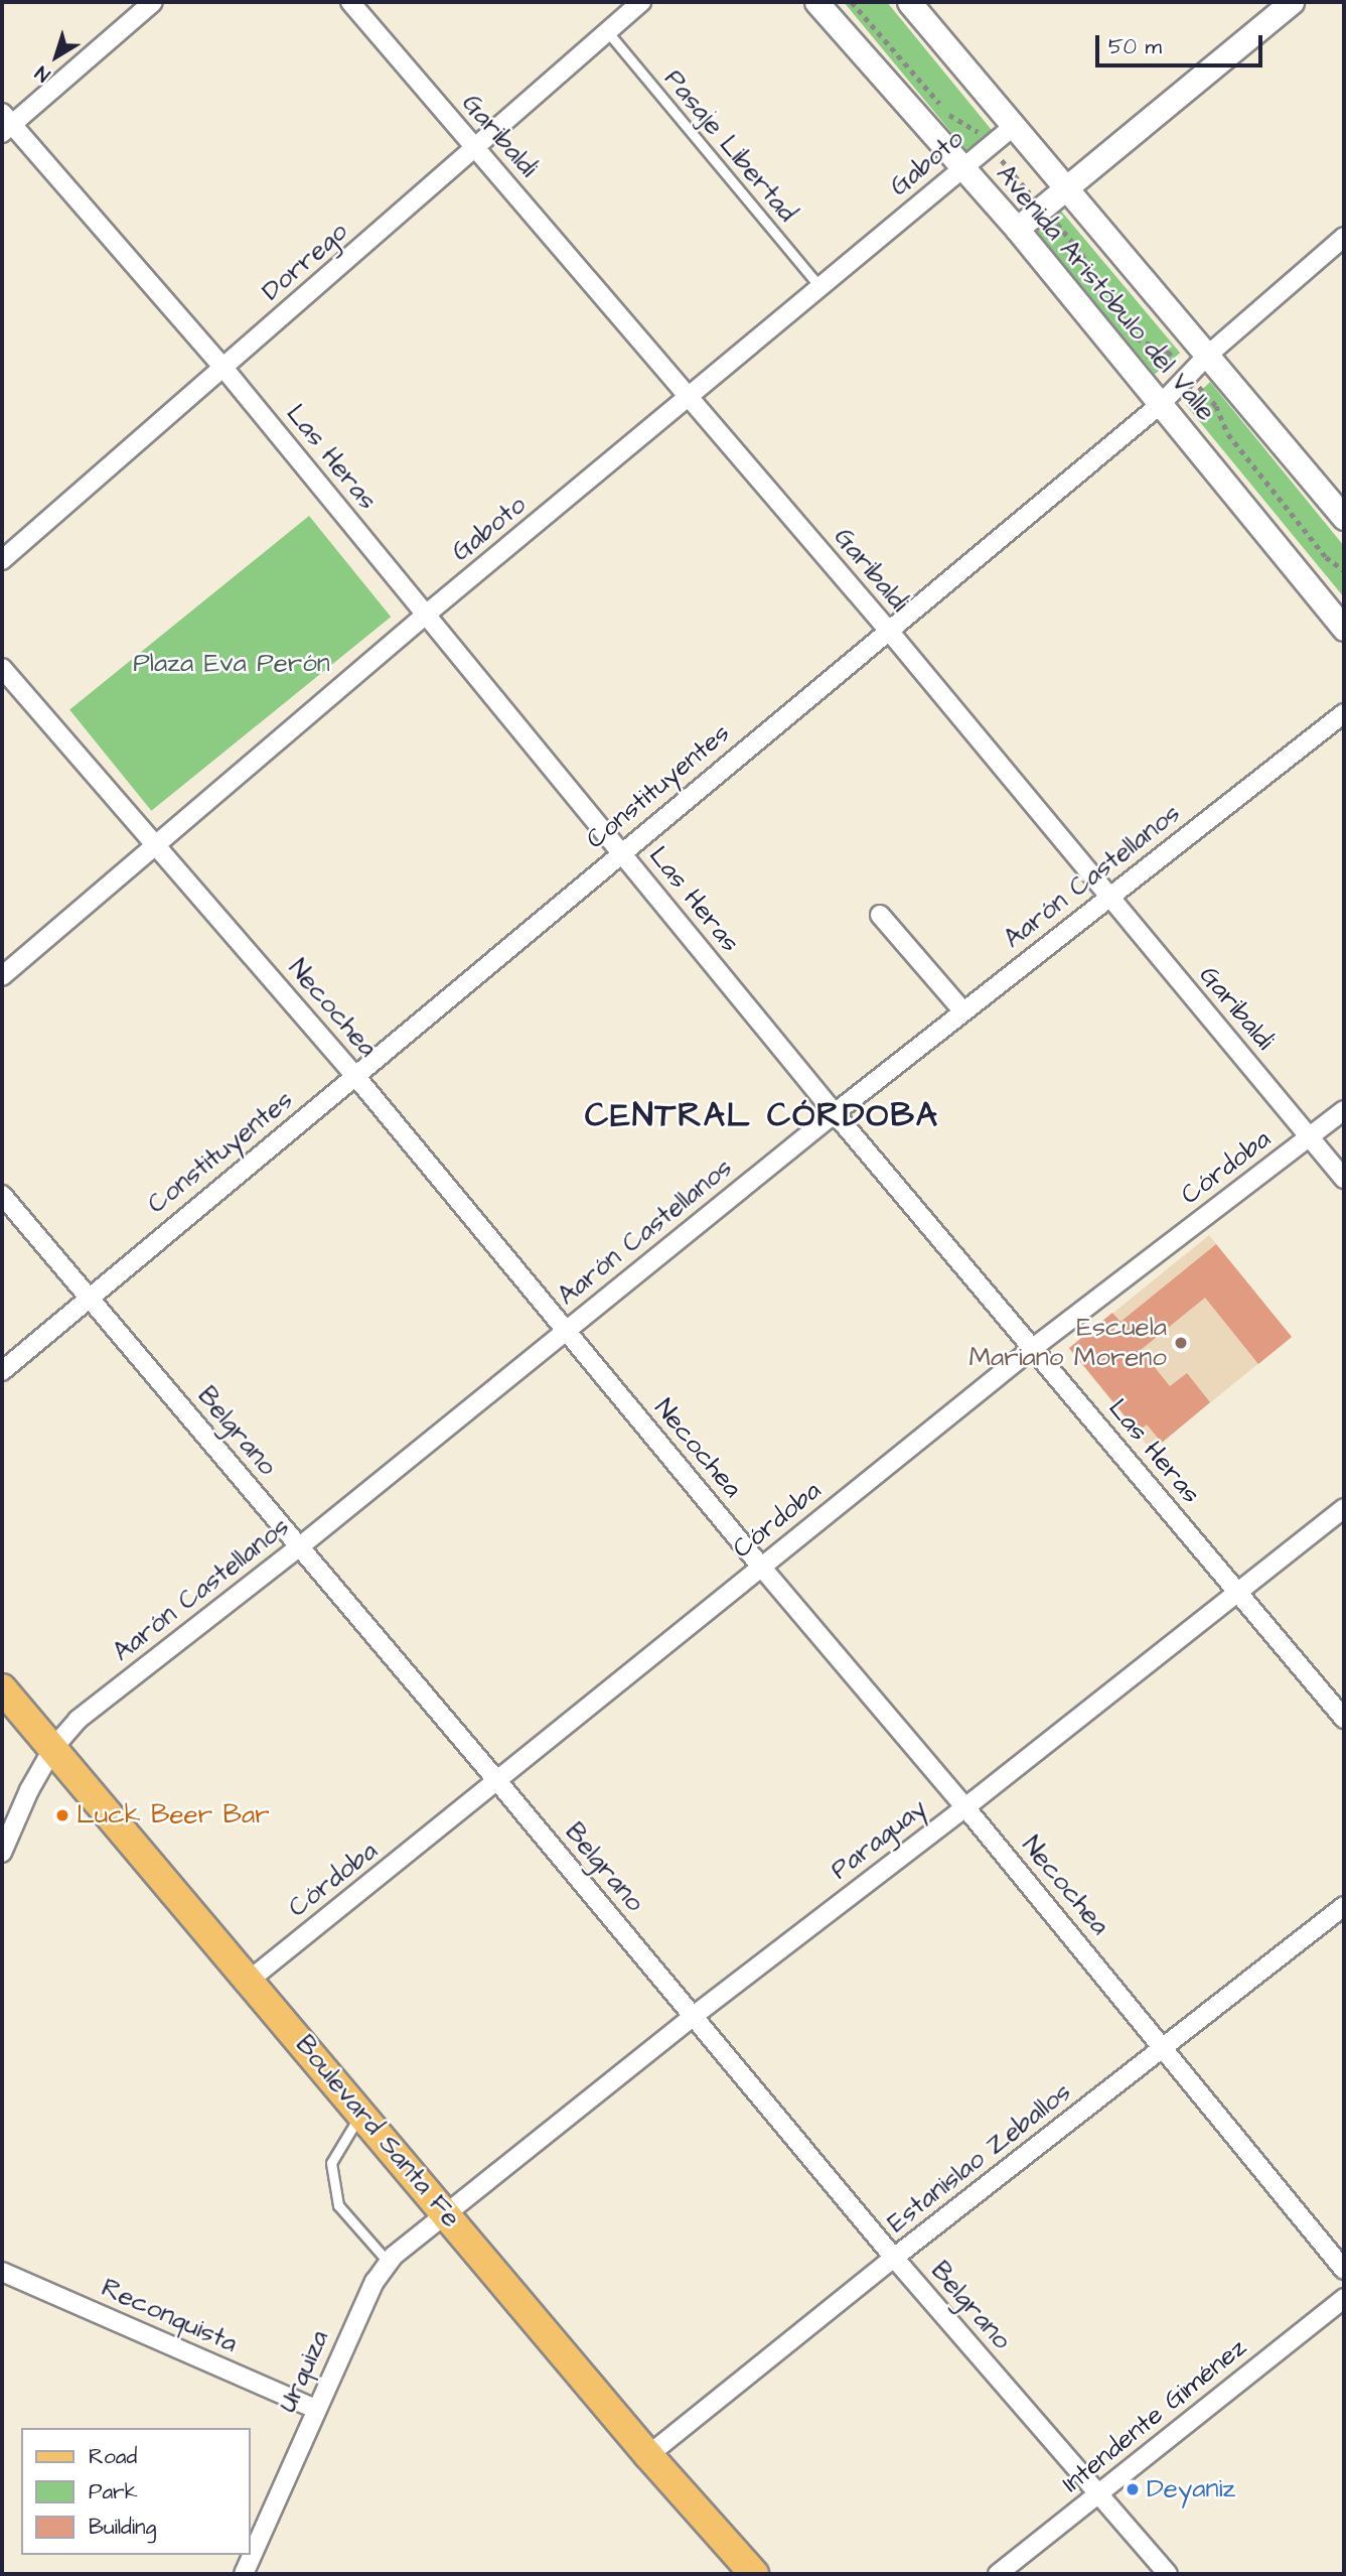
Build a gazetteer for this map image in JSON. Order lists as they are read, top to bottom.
{
  "streets": {
    "main road": ["Boulevard Santa Fe"],
    "street": [
      "Garibaldi",
      "Gaboto",
      "Dorrego",
      "Avenida Aristóbulo del Valle",
      "Las Heras",
      "Constituyentes",
      "Aarón Castellanos",
      "Necochea",
      "Córdoba",
      "Belgrano",
      "Paraguay",
      "Estanislao Zeballos",
      "Reconquista",
      "Urquiza",
      "Intendente Giménez"
    ],
    "lane": ["Pasaje Libertad"]
  },
  "crossings": [
    ["Garibaldi", "Gaboto"],
    ["Garibaldi", "Dorrego"],
    ["Garibaldi", "Constituyentes"],
    ["Garibaldi", "Aarón Castellanos"],
    ["Garibaldi", "Córdoba"],
    ["Pasaje Libertad", "Gaboto"],
    ["Pasaje Libertad", "Dorrego"],
    ["Gaboto", "Avenida Aristóbulo del Valle"],
    ["Gaboto", "Las Heras"],
    ["Gaboto", "Necochea"],
    ["Dorrego", "Las Heras"],
    ["Avenida Aristóbulo del Valle", "Constituyentes"],
    ["Las Heras", "Constituyentes"],
    ["Las Heras", "Aarón Castellanos"],
    ["Las Heras", "Córdoba"],
    ["Las Heras", "Paraguay"],
    ["Constituyentes", "Necochea"],
    ["Constituyentes", "Belgrano"],
    ["Aarón Castellanos", "Necochea"],
    ["Aarón Castellanos", "Belgrano"],
    ["Aarón Castellanos", "Boulevard Santa Fe"],
    ["Necochea", "Córdoba"],
    ["Necochea", "Paraguay"],
    ["Necochea", "Estanislao Zeballos"],
    ["Córdoba", "Belgrano"],
    ["Córdoba", "Boulevard Santa Fe"],
    ["Belgrano", "Paraguay"],
    ["Belgrano", "Estanislao Zeballos"],
    ["Belgrano", "Intendente Giménez"],
    ["Paraguay", "Boulevard Santa Fe"],
    ["Paraguay", "Urquiza"],
    ["Boulevard Santa Fe", "Estanislao Zeballos"],
    ["Boulevard Santa Fe", "Urquiza"],
    ["Reconquista", "Urquiza"]
  ],
  "districts": ["CENTRAL CÓRDOBA"],
  "parks": ["Plaza Eva Perón"],
  "places": ["Escuela Mariano Moreno", "Luck Beer Bar", "Deyaniz"],
  "legend": ["Road", "Park", "Building"],
  "scale_bar": "50 m",
  "north": "bottom left"
}
